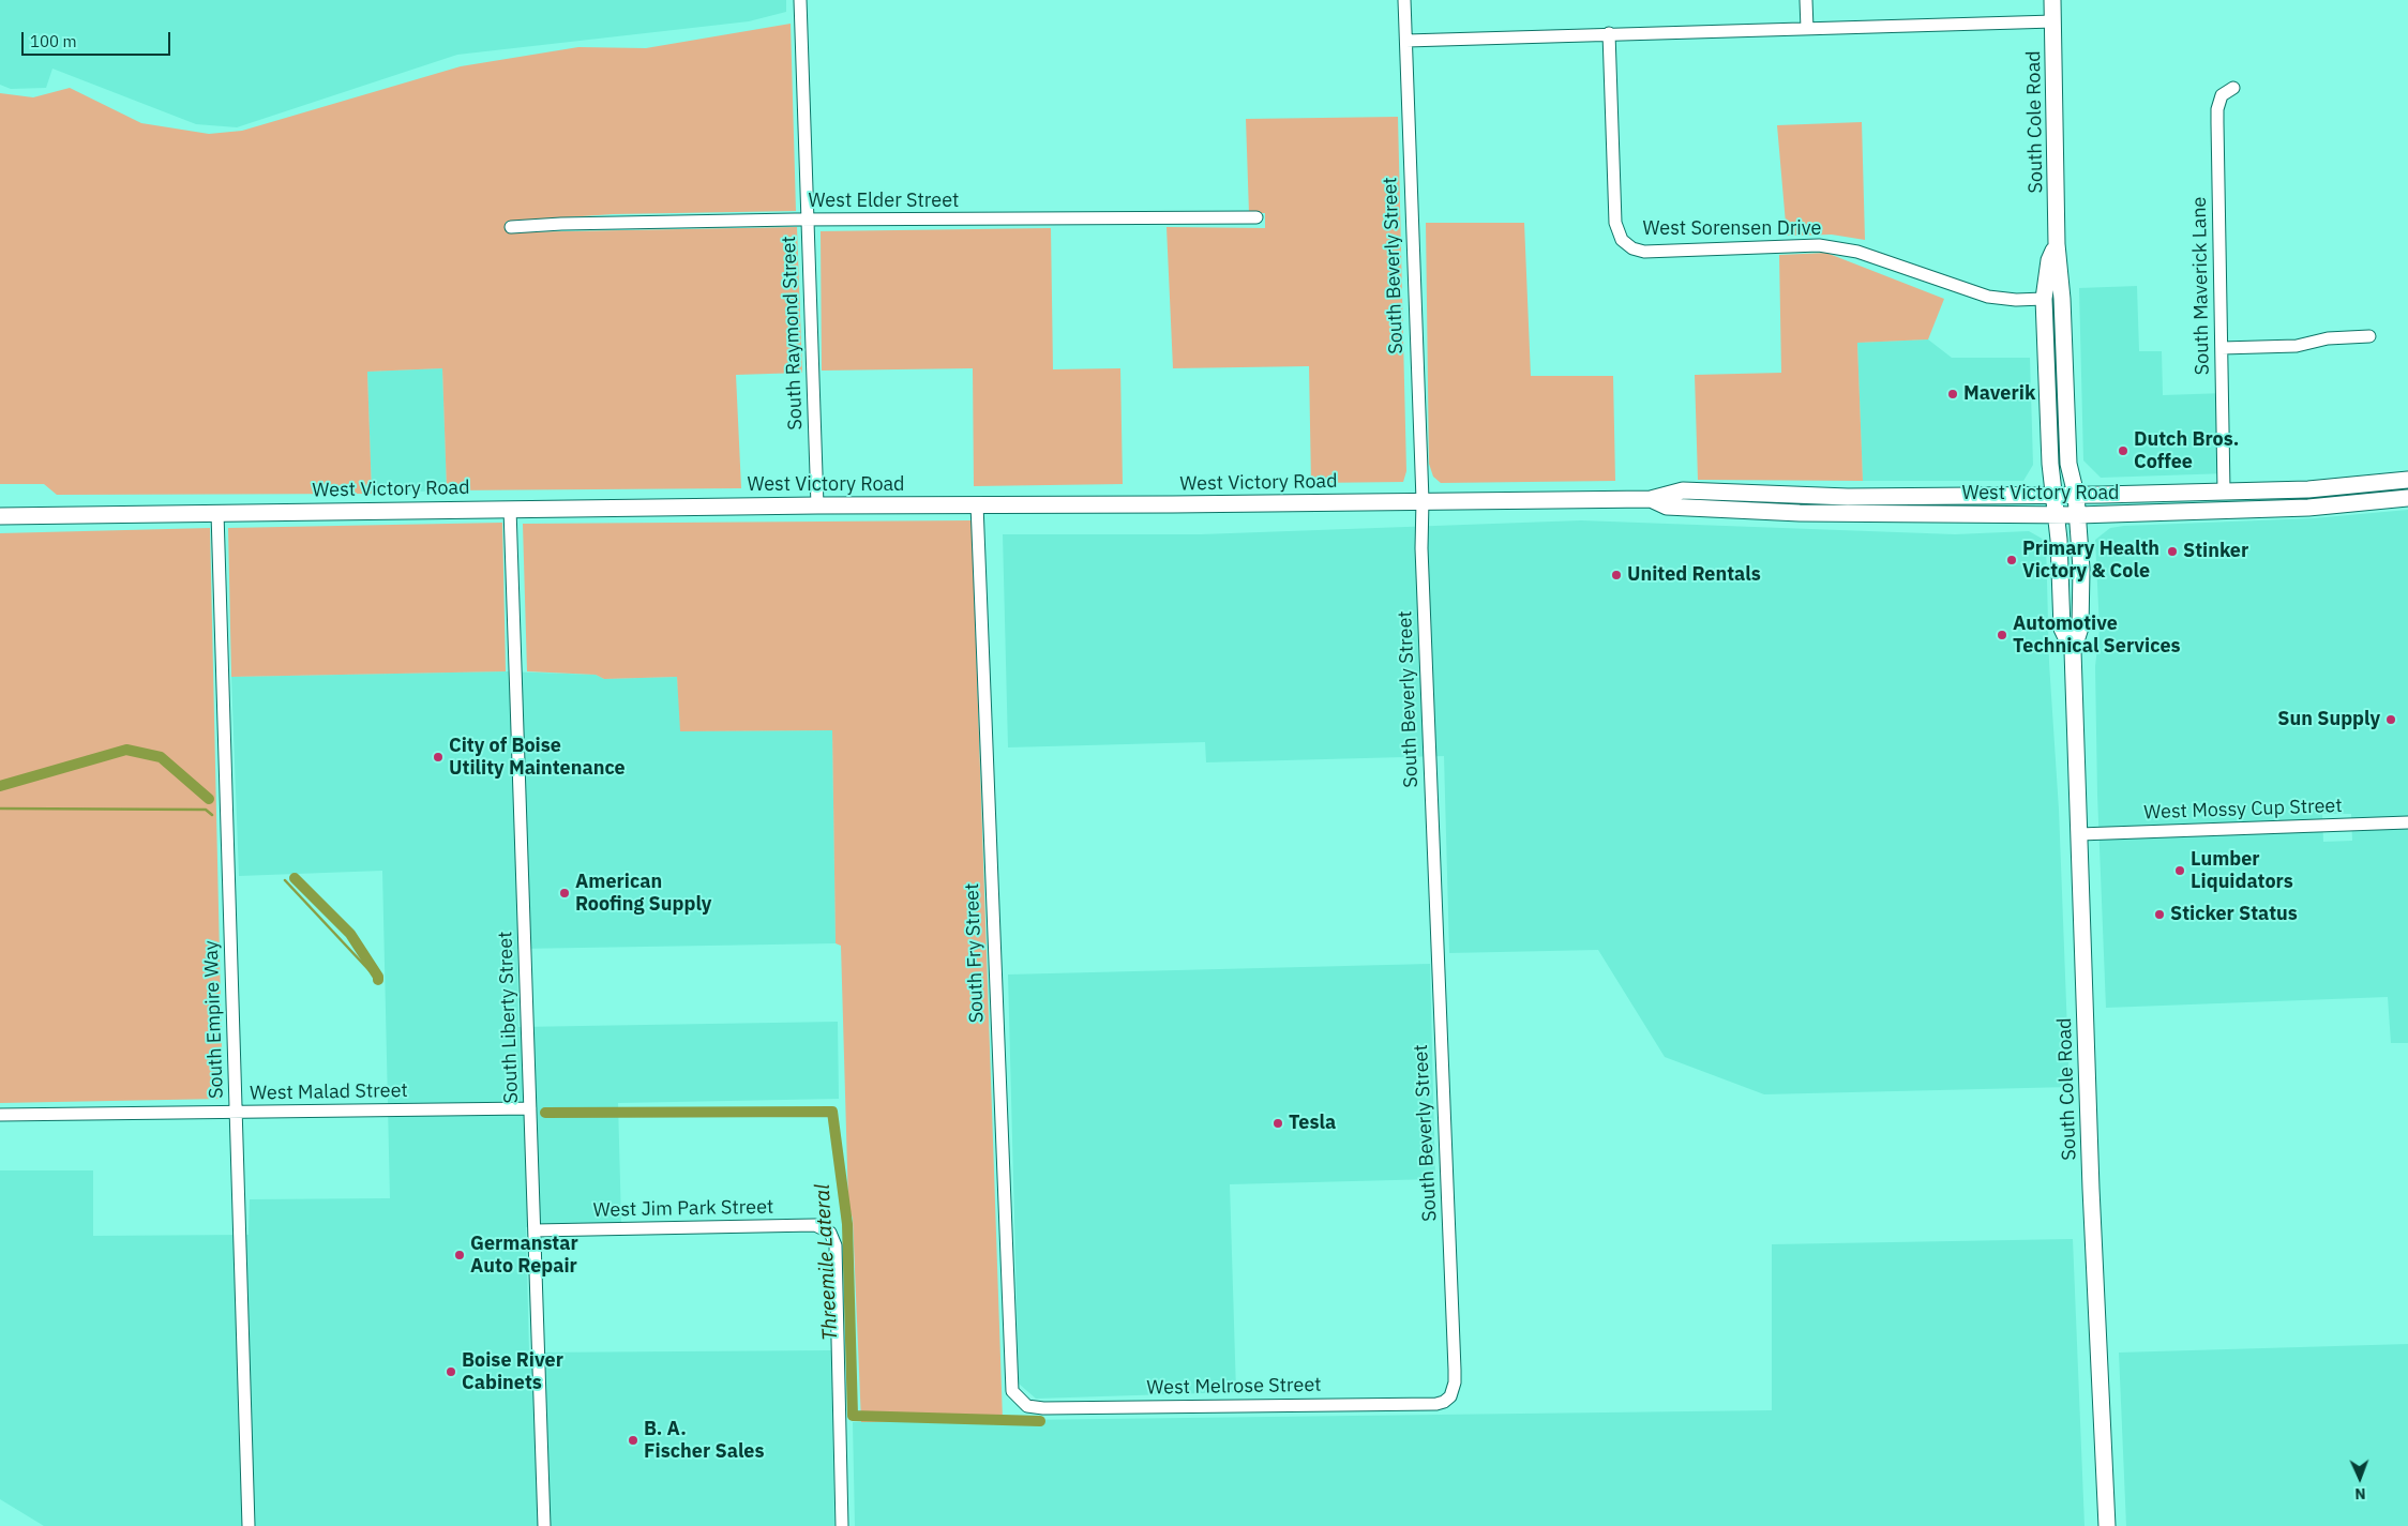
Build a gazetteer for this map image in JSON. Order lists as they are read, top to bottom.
{
  "streets": {
    "main road": ["South Cole Road", "West Victory Road"],
    "street": [
      "West Elder Street",
      "West Sorensen Drive",
      "South Beverly Street",
      "South Maverick Lane",
      "South Raymond Street",
      "West Mossy Cup Street",
      "South Fry Street",
      "South Liberty Street",
      "South Empire Way",
      "West Malad Street",
      "West Jim Park Street",
      "West Melrose Street"
    ]
  },
  "crossings": [
    ["South Cole Road", "West Sorensen Drive"],
    ["South Cole Road", "West Victory Road"],
    ["South Cole Road", "West Mossy Cup Street"],
    ["West Elder Street", "South Raymond Street"],
    ["South Beverly Street", "West Victory Road"],
    ["South Beverly Street", "West Melrose Street"],
    ["South Maverick Lane", "West Victory Road"],
    ["South Raymond Street", "West Victory Road"],
    ["West Victory Road", "South Fry Street"],
    ["West Victory Road", "South Liberty Street"],
    ["West Victory Road", "South Empire Way"],
    ["South Fry Street", "West Melrose Street"],
    ["South Liberty Street", "West Malad Street"],
    ["South Liberty Street", "West Jim Park Street"],
    ["South Empire Way", "West Malad Street"]
  ],
  "water": ["Threemile Lateral"],
  "places": [
    "Maverik",
    "Dutch Bros. Coffee",
    "Stinker",
    "Primary Health Victory & Cole",
    "United Rentals",
    "Automotive Technical Services",
    "Sun Supply",
    "City of Boise Utility Maintenance",
    "Lumber Liquidators",
    "American Roofing Supply",
    "Sticker Status",
    "Tesla",
    "Germanstar Auto Repair",
    "Boise River Cabinets",
    "B. A. Fischer Sales"
  ],
  "scale_bar": "100 m",
  "north": "bottom"
}
